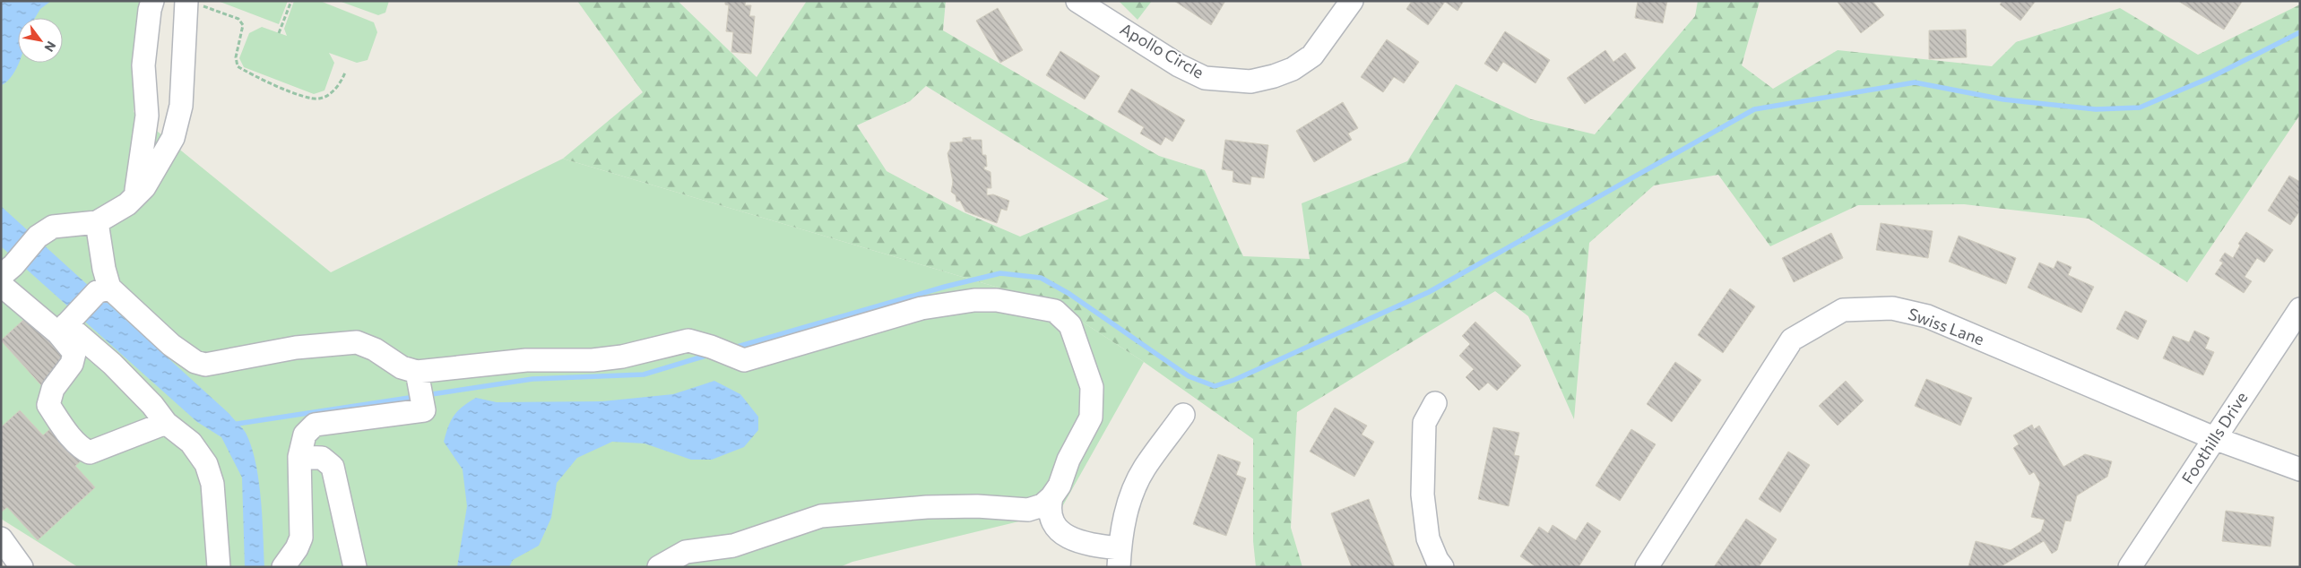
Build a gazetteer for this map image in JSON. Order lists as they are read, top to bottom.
{
  "streets": {
    "street": ["Apollo Circle", "Swiss Lane", "Foothills Drive"]
  },
  "crossings": [
    ["Swiss Lane", "Foothills Drive"]
  ],
  "north": "bottom right"
}
